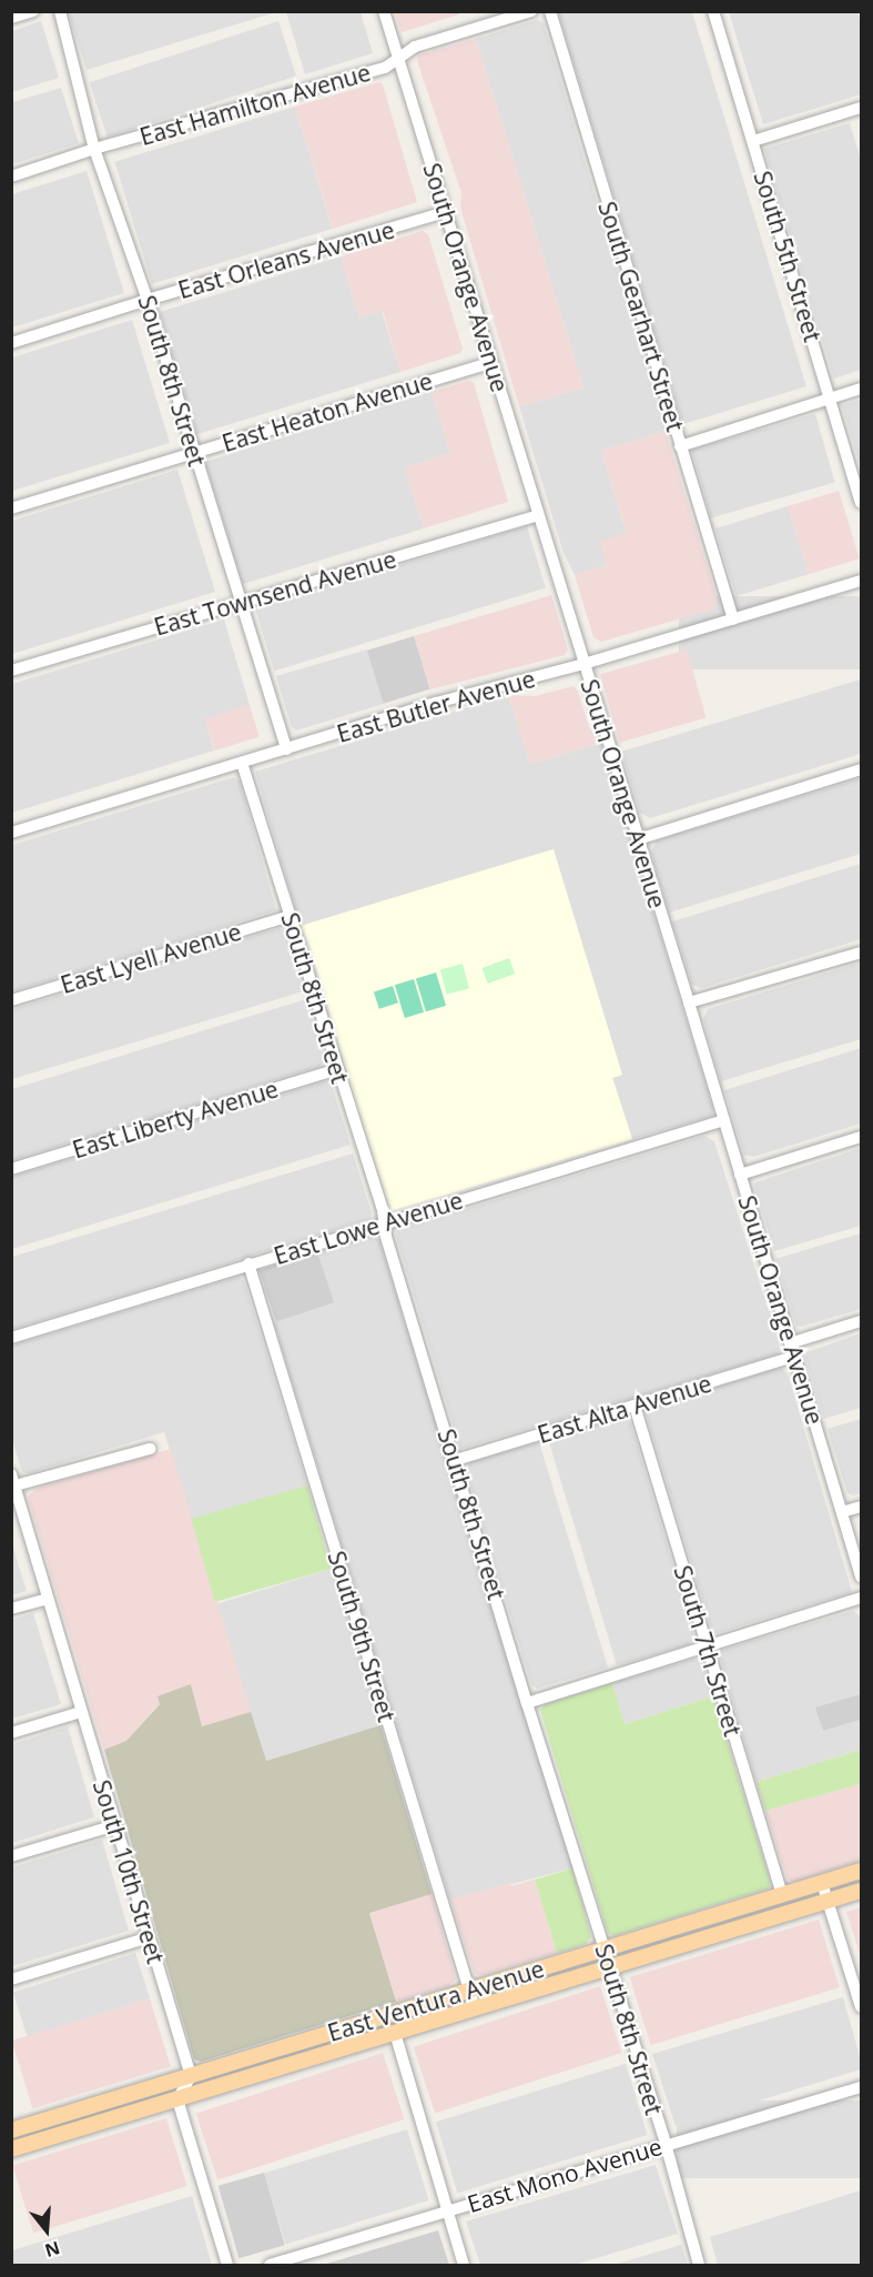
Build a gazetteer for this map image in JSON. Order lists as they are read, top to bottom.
{
  "streets": {
    "main road": ["East Ventura Avenue"],
    "street": [
      "East Hamilton Avenue",
      "South 5th Street",
      "East Orleans Avenue",
      "South Orange Avenue",
      "South Gearhart Street",
      "South 8th Street",
      "East Heaton Avenue",
      "East Townsend Avenue",
      "East Butler Avenue",
      "East Lyell Avenue",
      "East Liberty Avenue",
      "East Lowe Avenue",
      "East Alta Avenue",
      "South 9th Street",
      "South 7th Street",
      "South 10th Street",
      "East Mono Avenue"
    ]
  },
  "crossings": [
    ["East Hamilton Avenue", "South Orange Avenue"],
    ["East Hamilton Avenue", "South 8th Street"],
    ["East Orleans Avenue", "South Orange Avenue"],
    ["East Orleans Avenue", "South 8th Street"],
    ["South Orange Avenue", "East Heaton Avenue"],
    ["South Orange Avenue", "East Townsend Avenue"],
    ["South Orange Avenue", "East Butler Avenue"],
    ["South Orange Avenue", "East Lowe Avenue"],
    ["South Orange Avenue", "East Alta Avenue"],
    ["South Gearhart Street", "East Butler Avenue"],
    ["South 8th Street", "East Heaton Avenue"],
    ["South 8th Street", "East Townsend Avenue"],
    ["South 8th Street", "East Butler Avenue"],
    ["South 8th Street", "East Lyell Avenue"],
    ["South 8th Street", "East Liberty Avenue"],
    ["South 8th Street", "East Lowe Avenue"],
    ["South 8th Street", "East Alta Avenue"],
    ["South 8th Street", "East Ventura Avenue"],
    ["South 8th Street", "East Mono Avenue"],
    ["East Lowe Avenue", "South 9th Street"],
    ["East Alta Avenue", "South 7th Street"],
    ["South 9th Street", "East Ventura Avenue"],
    ["South 7th Street", "East Ventura Avenue"],
    ["South 10th Street", "East Ventura Avenue"]
  ],
  "north": "bottom"
}
